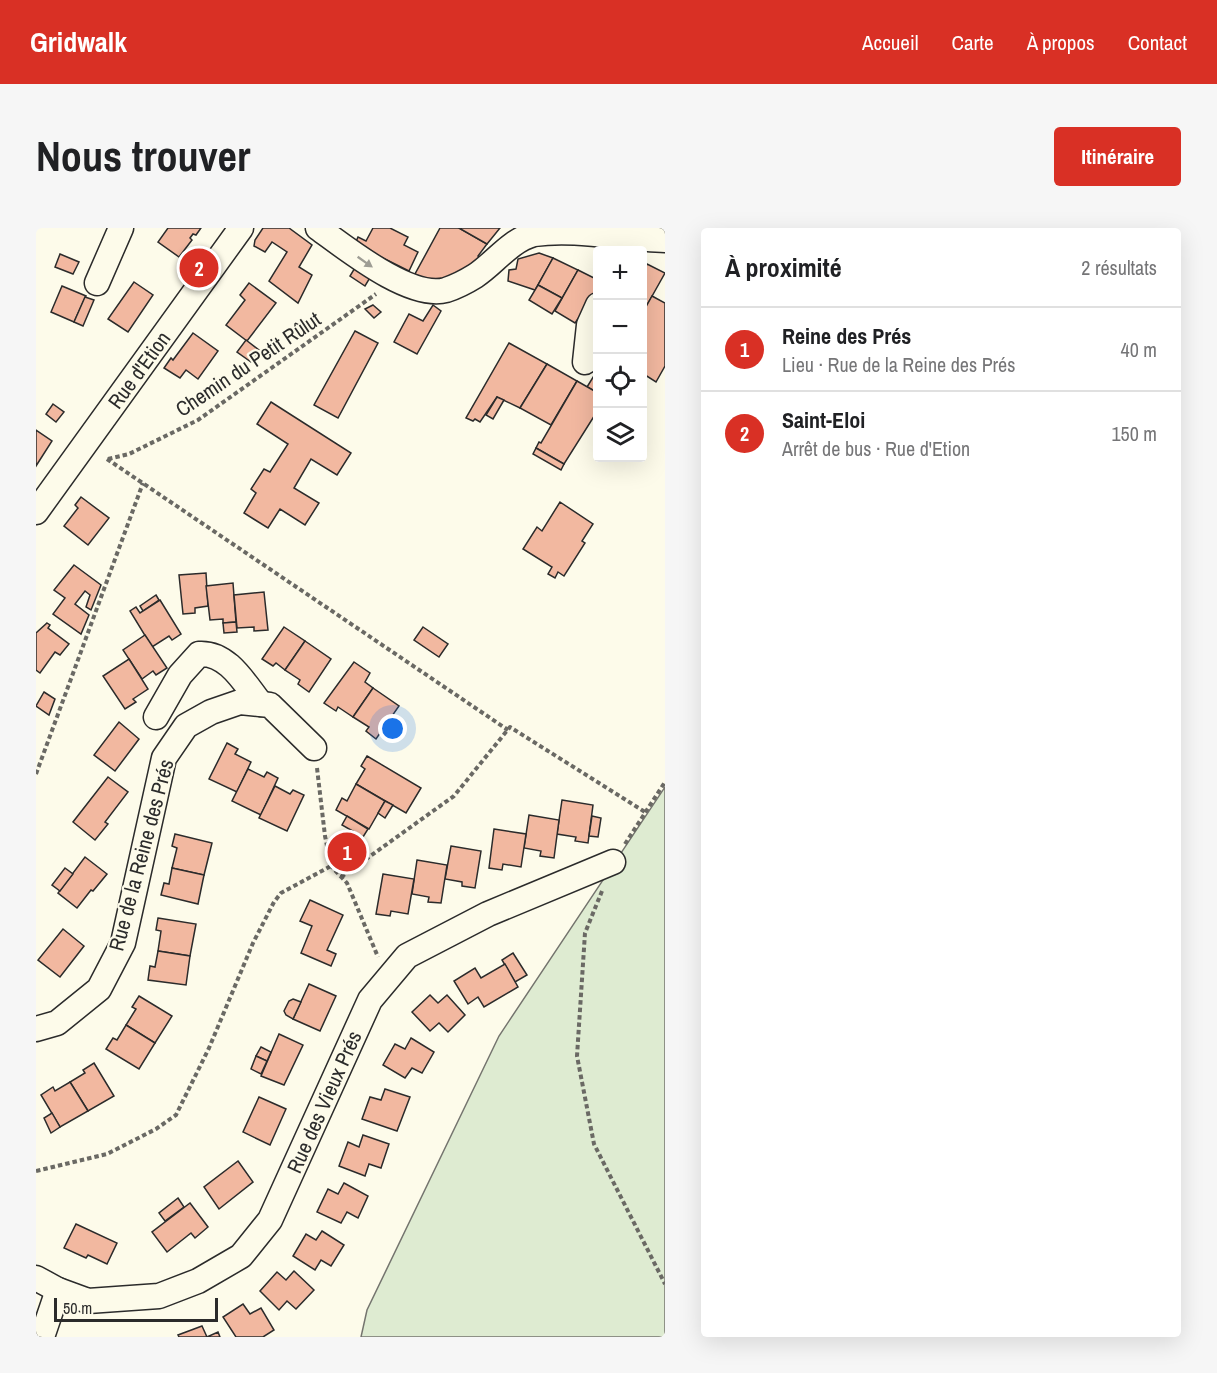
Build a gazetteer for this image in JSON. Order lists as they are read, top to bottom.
{
  "streets": {
    "street": ["Rue d'Etion", "Rue de la Reine des Prés", "Rue des Vieux Prés"],
    "path": ["Chemin du Petit Rûlut"]
  },
  "crossings": [
    ["Chemin du Petit Rûlut", "Rue d'Etion"]
  ],
  "scale_bar": "50 m",
  "page": {
    "header": "Gridwalk",
    "nav": [
      "Accueil",
      "Carte",
      "À propos",
      "Contact"
    ],
    "buttons": "Itinéraire",
    "title": "Nous trouver",
    "heading": ["À proximité", "2 résultats"],
    "map_buttons": ["+", "−"],
    "pins": ["2", "1"],
    "list": [
      {
        "mark": "1",
        "name": "Reine des Prés",
        "note": "Lieu · Rue de la Reine des Prés",
        "value": "40 m"
      },
      {
        "mark": "2",
        "name": "Saint-Eloi",
        "note": "Arrêt de bus · Rue d'Etion",
        "value": "150 m"
      }
    ],
    "scale": "50 m"
  }
}
